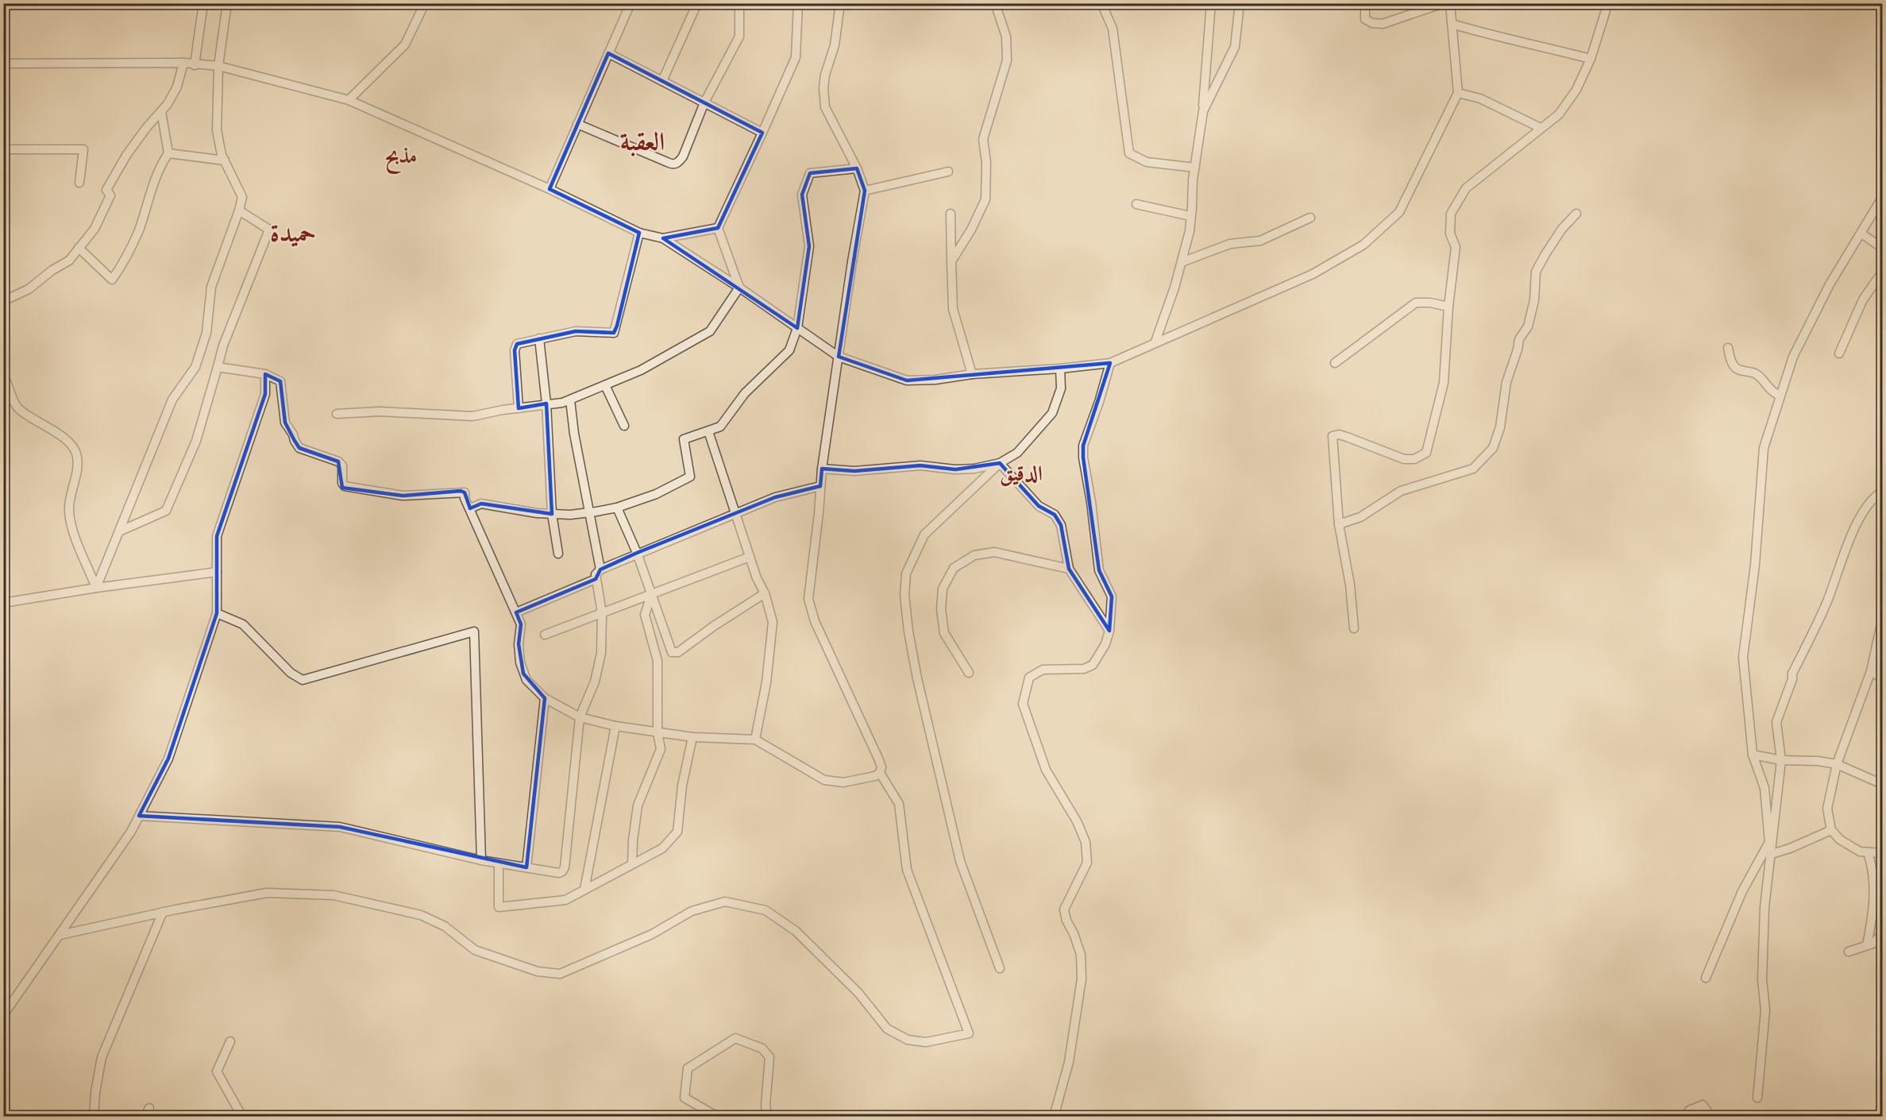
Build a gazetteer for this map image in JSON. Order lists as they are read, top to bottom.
{
  "districts": [
    "العقبة",
    "مذبح",
    "حميدة",
    "الدقيق"
  ]
}
